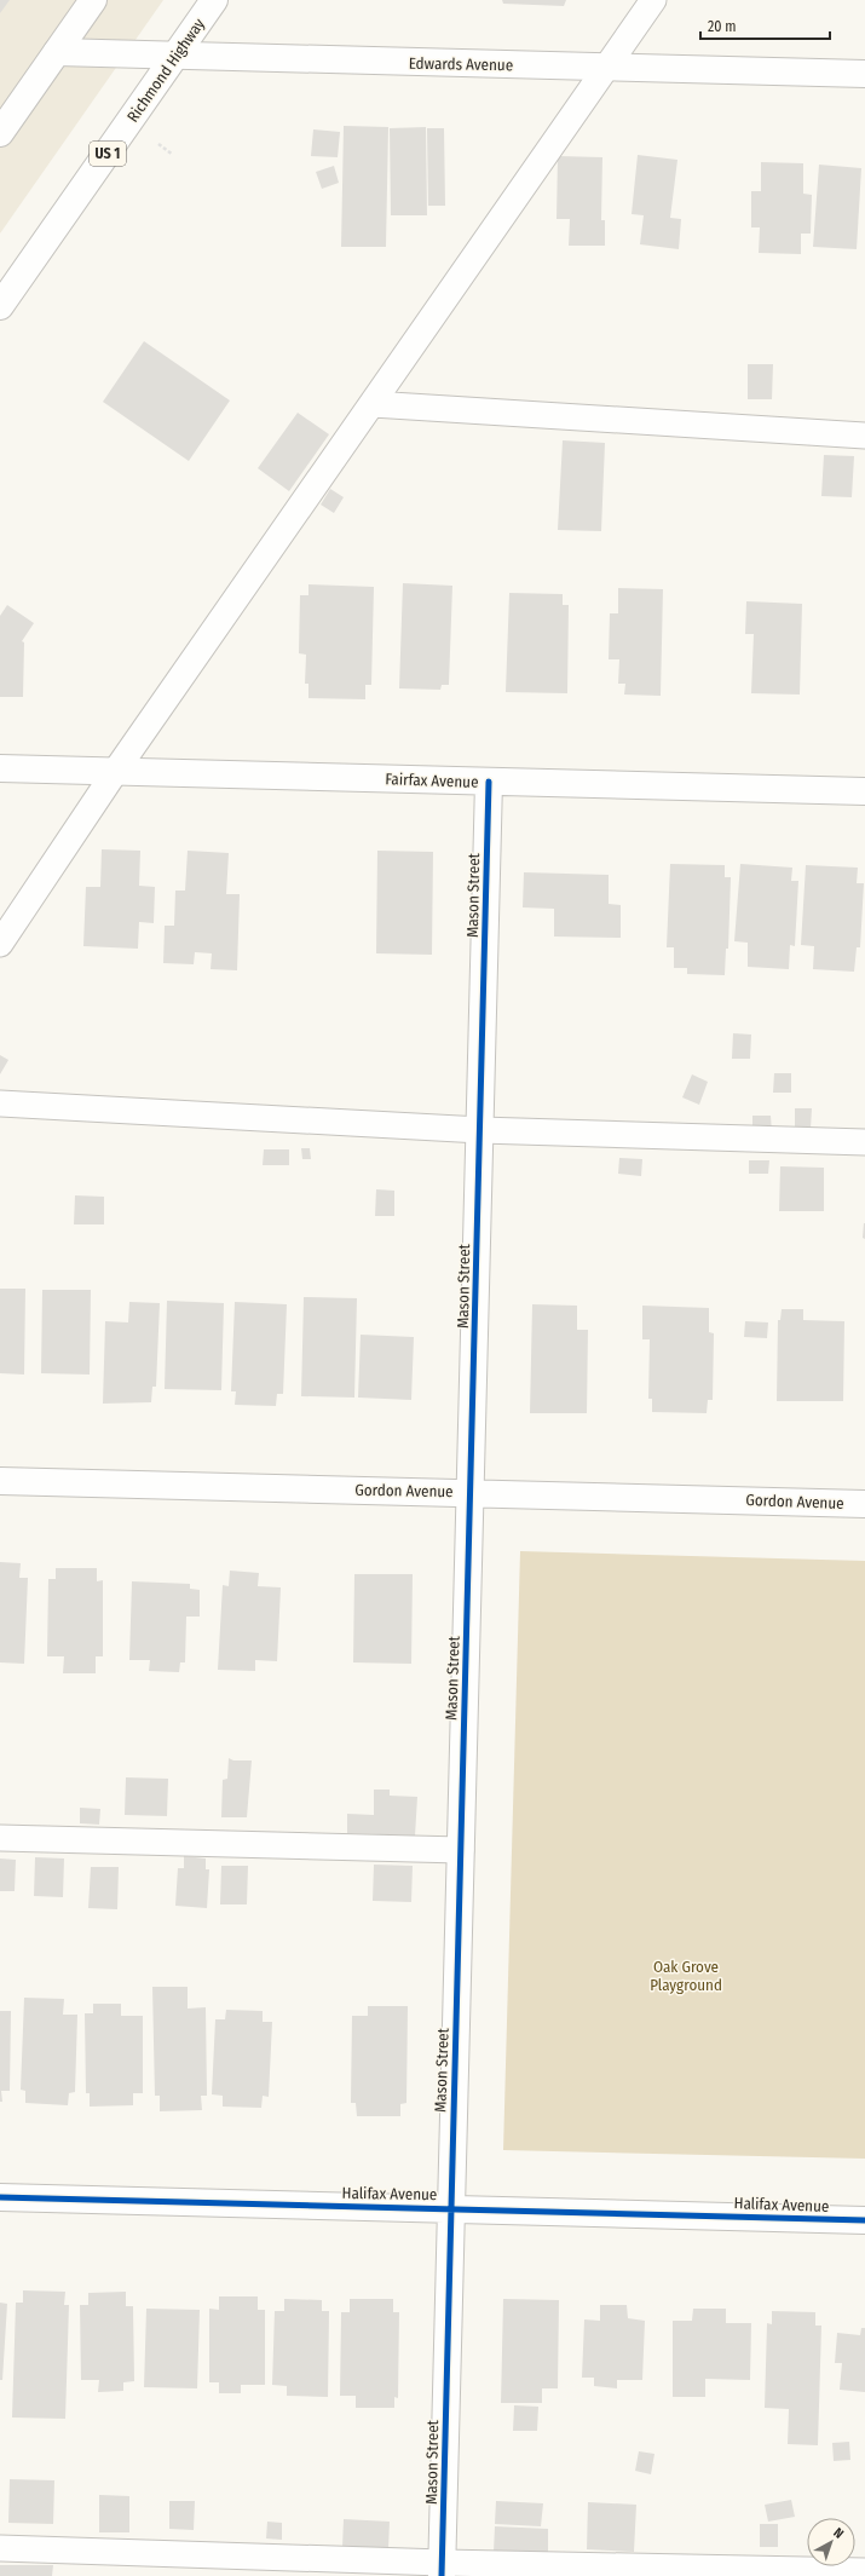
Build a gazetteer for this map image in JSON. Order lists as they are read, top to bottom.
{
  "streets": {
    "street": [
      "Edwards Avenue",
      "Richmond Highway",
      "US 1",
      "Fairfax Avenue",
      "Mason Street",
      "Gordon Avenue",
      "Halifax Avenue"
    ]
  },
  "crossings": [
    ["Edwards Avenue", "Richmond Highway"],
    ["Fairfax Avenue", "Mason Street"],
    ["Mason Street", "Gordon Avenue"],
    ["Mason Street", "Halifax Avenue"]
  ],
  "parks": ["Oak Grove Playground"],
  "scale_bar": "20 m",
  "north": "top right"
}
